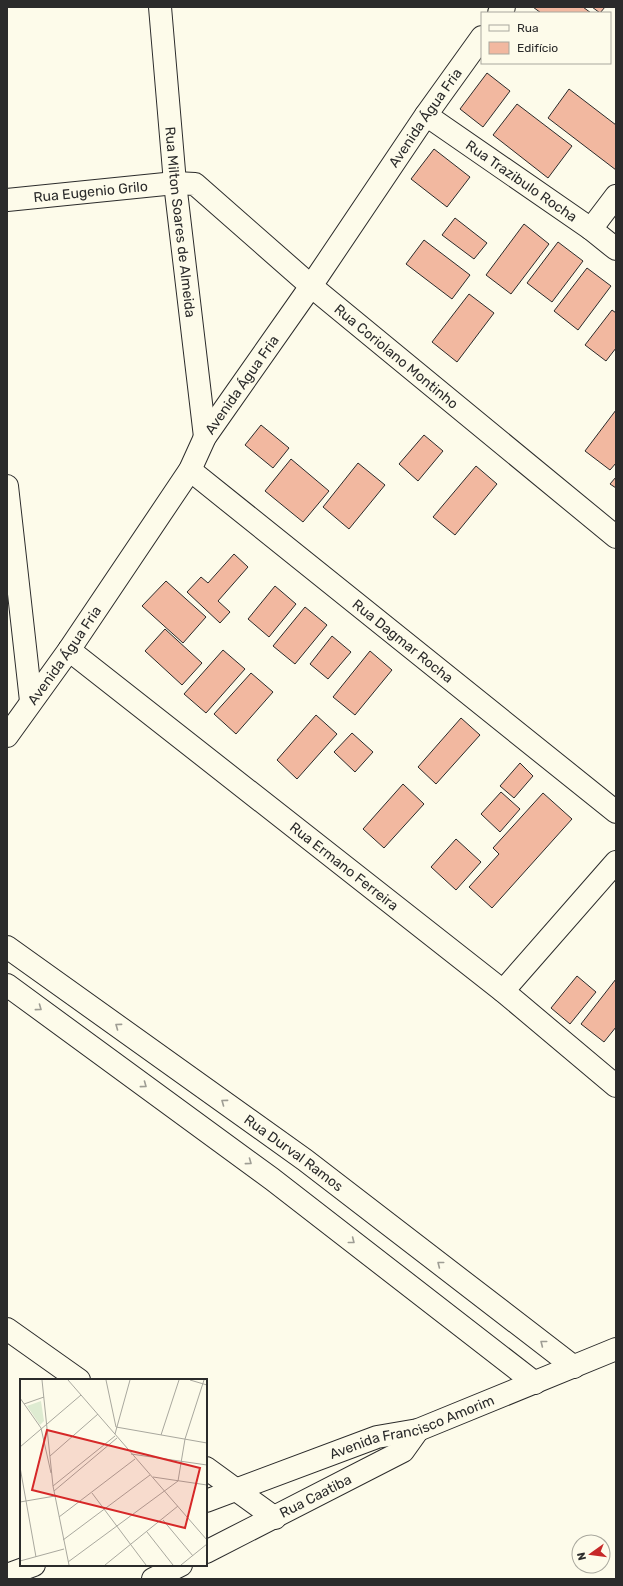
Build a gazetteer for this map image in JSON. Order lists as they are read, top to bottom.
{
  "streets": {
    "street": [
      "Avenida Água Fria",
      "Rua Trazibulo Rocha",
      "Rua Eugenio Grilo",
      "Rua Milton Soares de Almeida",
      "Rua Coriolano Montinho",
      "Rua Dagmar Rocha",
      "Rua Ermano Ferreira",
      "Rua Durval Ramos",
      "Avenida Francisco Amorim",
      "Rua Caatiba"
    ]
  },
  "crossings": [
    ["Avenida Água Fria", "Rua Trazibulo Rocha"],
    ["Avenida Água Fria", "Rua Milton Soares de Almeida"],
    ["Avenida Água Fria", "Rua Coriolano Montinho"],
    ["Avenida Água Fria", "Rua Dagmar Rocha"],
    ["Avenida Água Fria", "Rua Ermano Ferreira"],
    ["Rua Eugenio Grilo", "Rua Milton Soares de Almeida"],
    ["Rua Eugenio Grilo", "Rua Coriolano Montinho"],
    ["Rua Milton Soares de Almeida", "Rua Coriolano Montinho"],
    ["Rua Durval Ramos", "Avenida Francisco Amorim"],
    ["Avenida Francisco Amorim", "Rua Caatiba"]
  ],
  "legend": ["Rua", "Edifício"],
  "north": "left"
}
